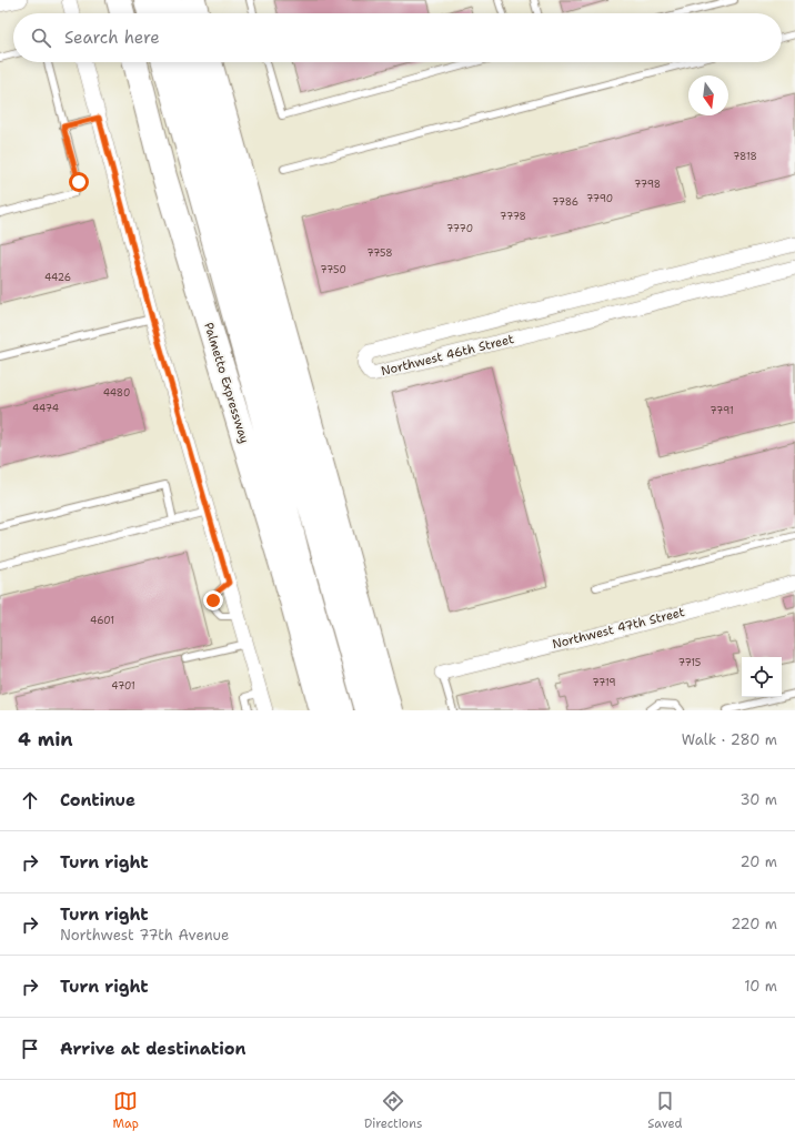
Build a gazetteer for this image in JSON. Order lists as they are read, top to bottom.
{
  "streets": {
    "highway": ["Palmetto Expressway"],
    "street": ["Northwest 46th Street", "Northwest 47th Street"]
  },
  "house_numbers": [
    "7818",
    "7798",
    "7790",
    "7786",
    "7778",
    "7770",
    "7758",
    "7750",
    "4426",
    "4480",
    "4474",
    "7791",
    "4601",
    "7715",
    "7719",
    "4701"
  ],
  "north": "bottom",
  "page": {
    "search": "Search here",
    "heading": ["4 min", "Walk · 280 m"],
    "list": [
      ["Continue", "30 m"],
      ["Turn right", "20 m"],
      ["Turn right", "Northwest 77th Avenue", "220 m"],
      ["Turn right", "10 m"],
      "Arrive at destination"
    ],
    "nav": ["Map", "Directions", "Saved"]
  }
}
